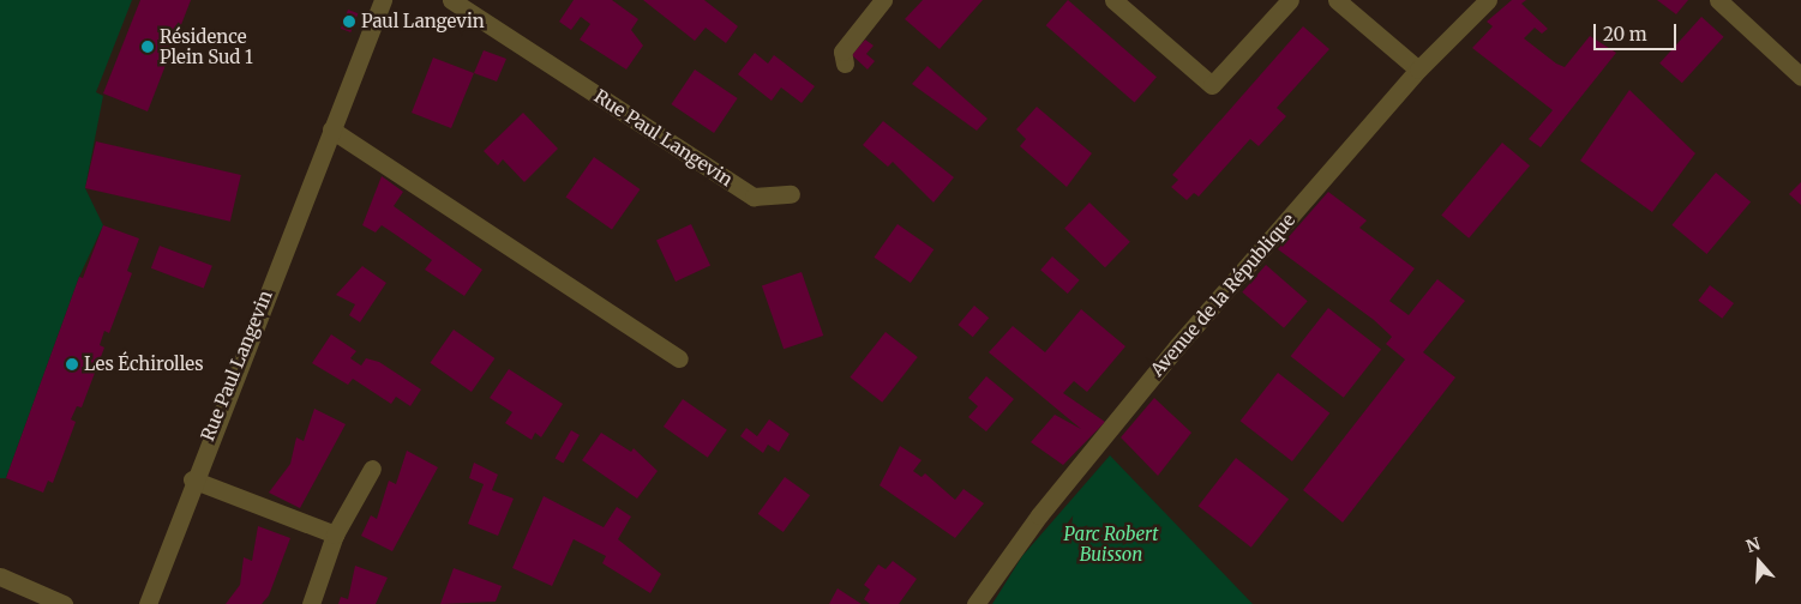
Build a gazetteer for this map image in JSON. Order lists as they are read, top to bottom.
{
  "streets": {
    "street": ["Rue Paul Langevin", "Avenue de la République"]
  },
  "parks": ["Parc Robert Buisson"],
  "places": ["Paul Langevin", "Résidence Plein Sud 1", "Les Échirolles"],
  "scale_bar": "20 m",
  "north": "top"
}
